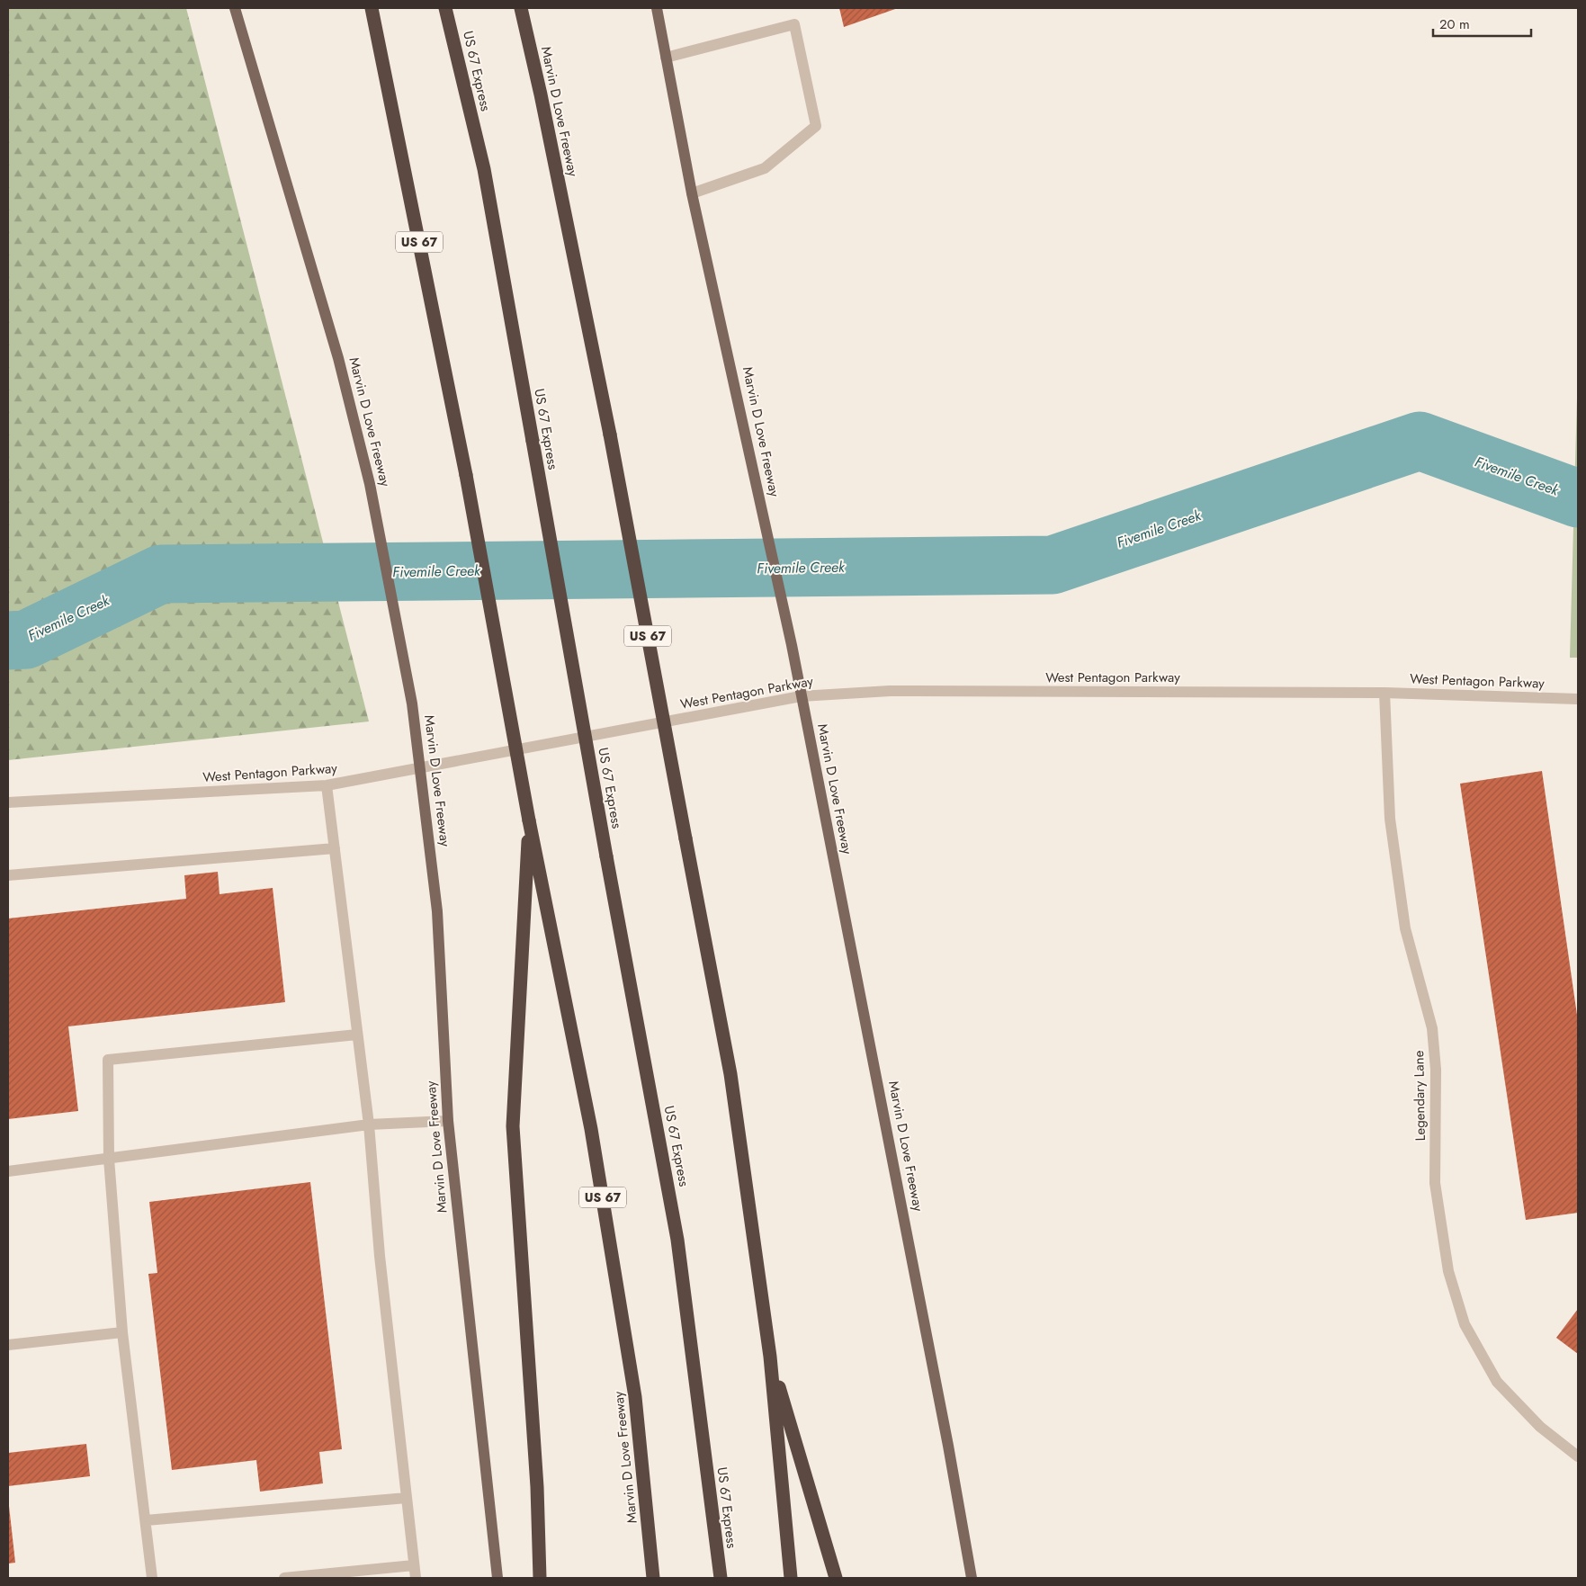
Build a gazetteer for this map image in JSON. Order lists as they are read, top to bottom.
{
  "streets": {
    "highway": ["US 67 Express", "Marvin D Love Freeway", "US 67"],
    "street": ["West Pentagon Parkway", "Legendary Lane"]
  },
  "crossings": [
    ["Marvin D Love Freeway", "West Pentagon Parkway"],
    ["West Pentagon Parkway", "Legendary Lane"]
  ],
  "water": ["Fivemile Creek"],
  "scale_bar": "20 m"
}
